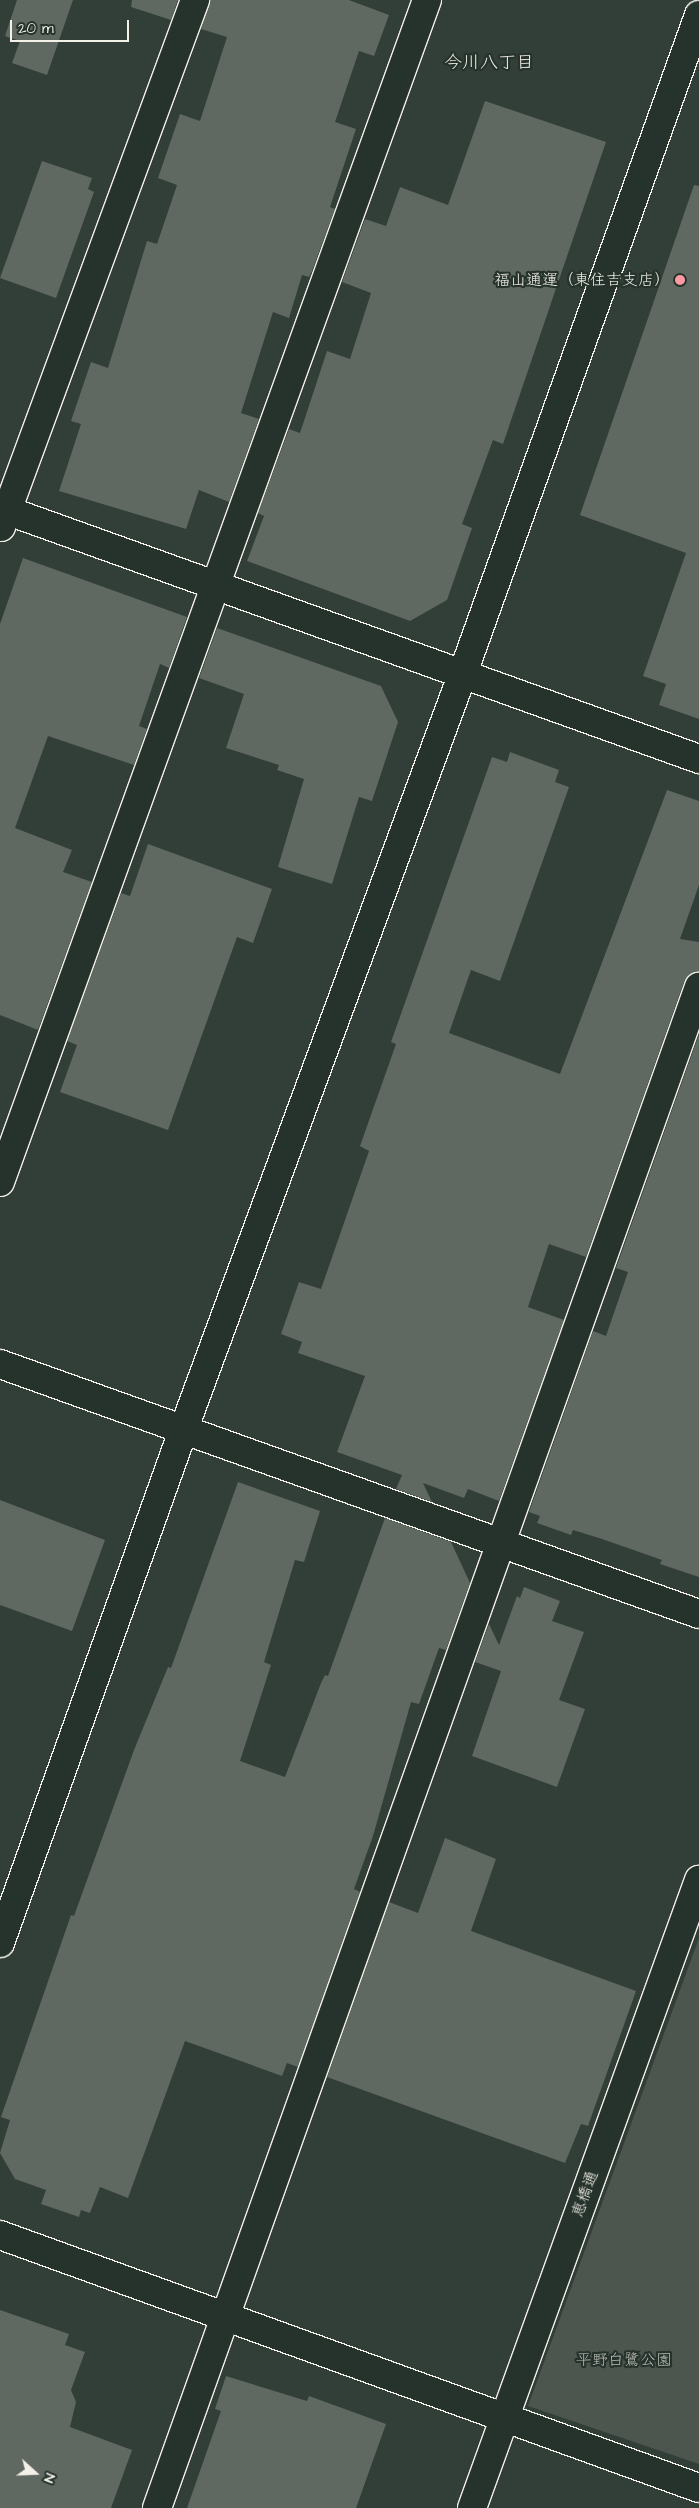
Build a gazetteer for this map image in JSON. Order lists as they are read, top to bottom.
{
  "streets": {
    "street": ["恵橋通"]
  },
  "districts": ["今川八丁目"],
  "parks": ["平野白鷺公園"],
  "places": ["福山通運（東住吉支店）"],
  "scale_bar": "20 m",
  "north": "right"
}
